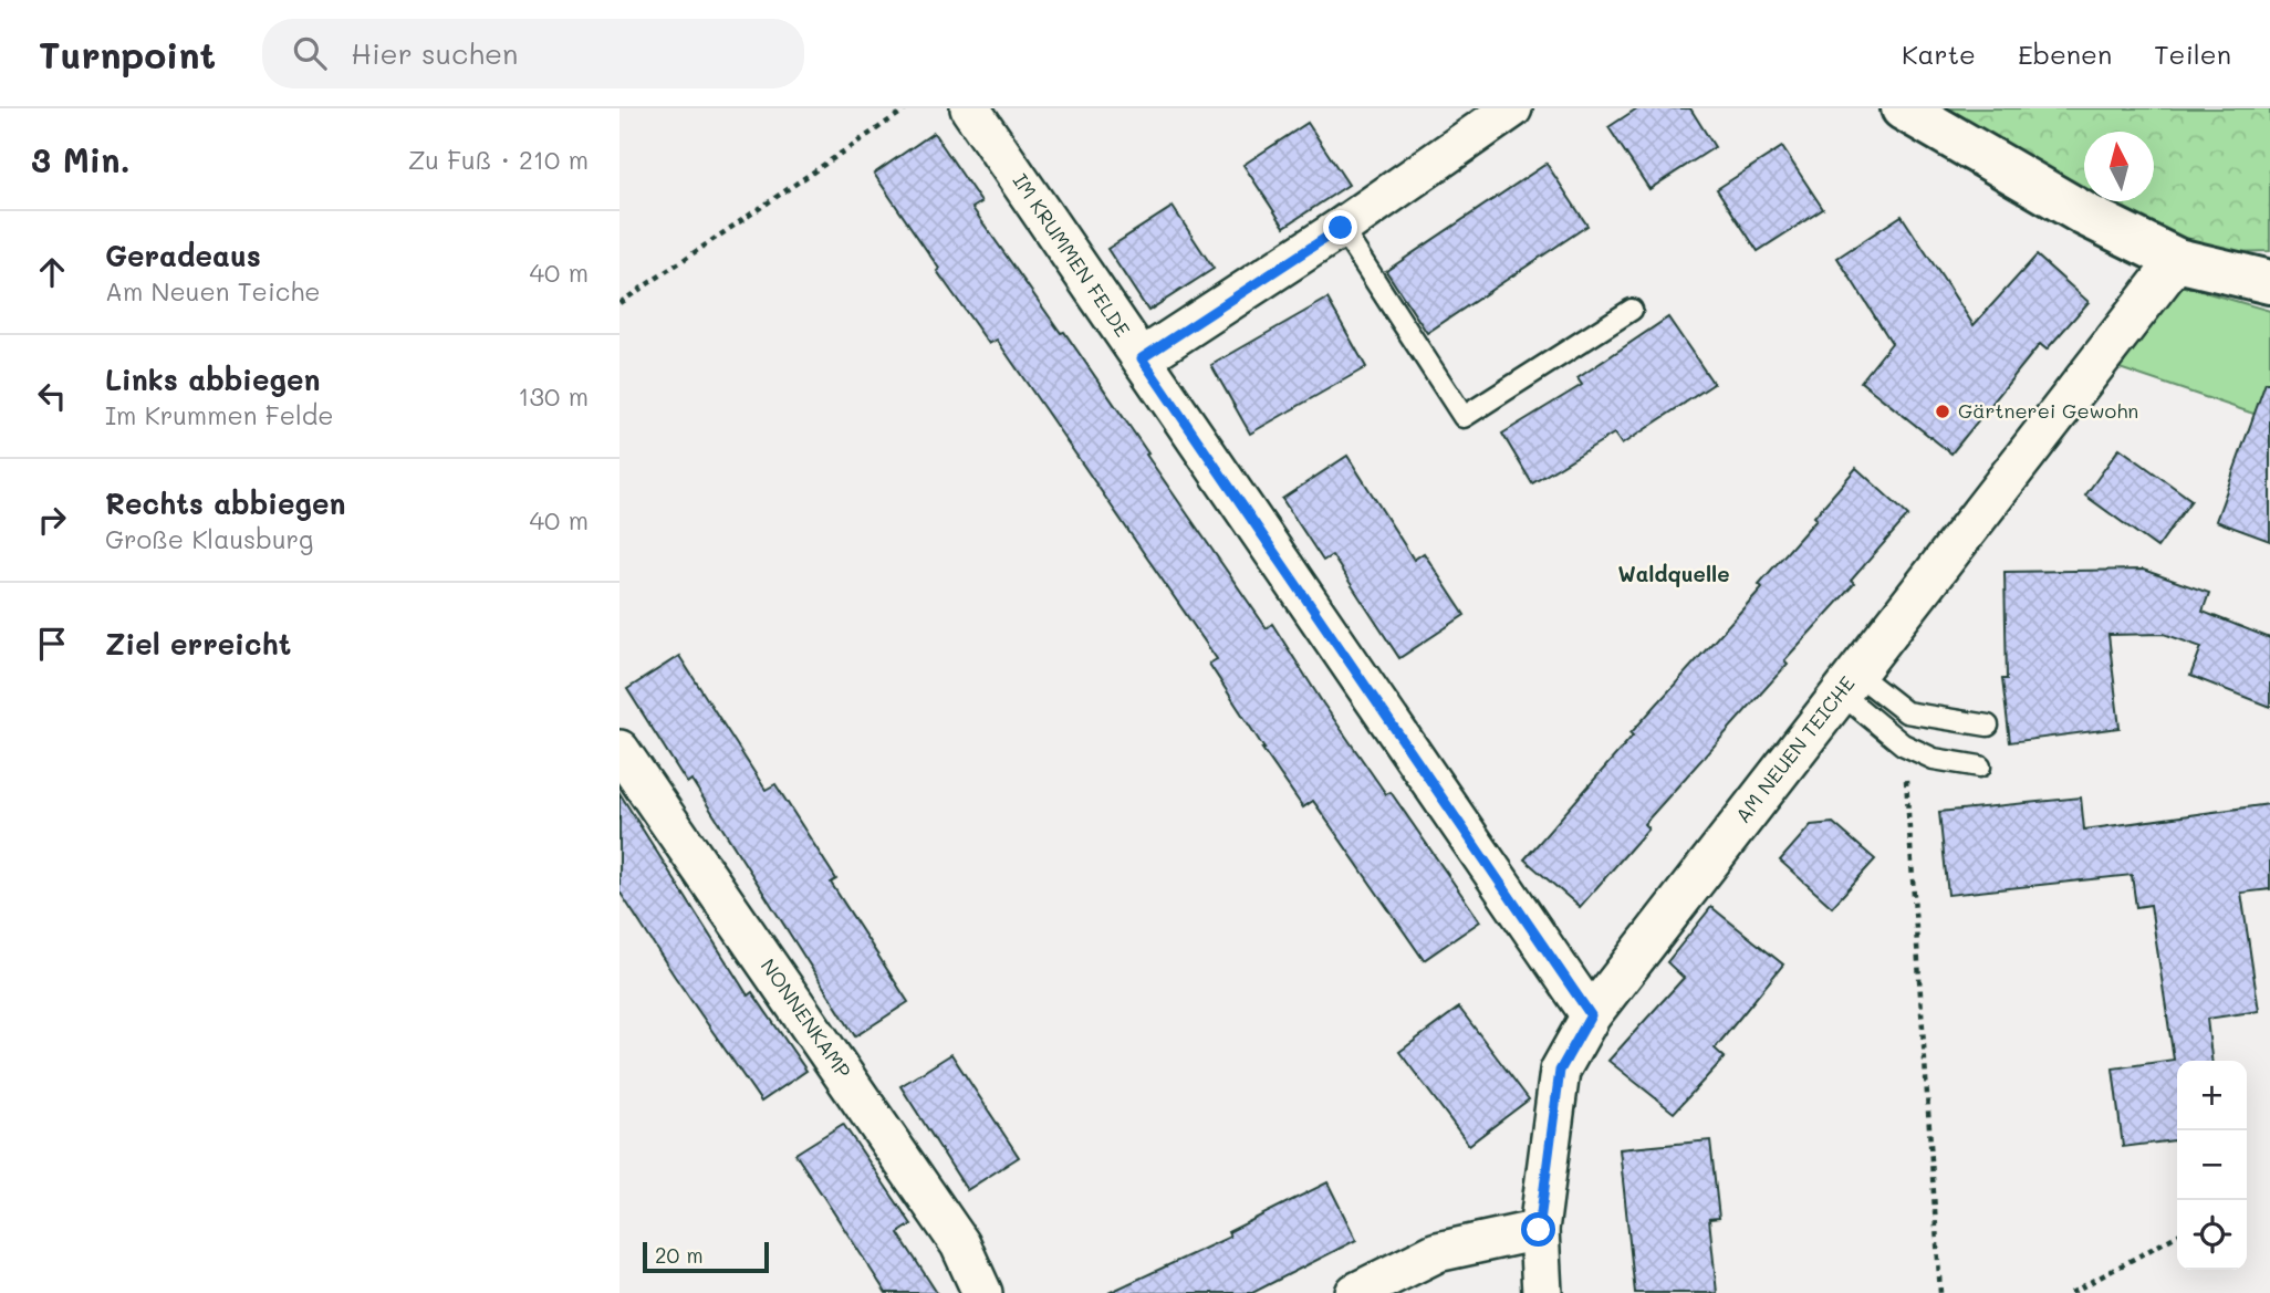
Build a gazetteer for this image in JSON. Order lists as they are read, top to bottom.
{
  "streets": {
    "street": ["IM KRUMMEN FELDE", "AM NEUEN TEICHE", "NONNENKAMP"]
  },
  "crossings": [
    ["IM KRUMMEN FELDE", "AM NEUEN TEICHE"]
  ],
  "districts": ["Waldquelle"],
  "places": ["Gärtnerei Gewohn"],
  "scale_bar": "20 m",
  "north": "top",
  "page": {
    "header": "Turnpoint",
    "search": "Hier suchen",
    "nav": ["Karte", "Ebenen", "Teilen"],
    "heading": ["3 Min.", "Zu Fuß · 210 m"],
    "list": [
      ["Geradeaus", "Am Neuen Teiche", "40 m"],
      ["Links abbiegen", "Im Krummen Felde", "130 m"],
      ["Rechts abbiegen", "Große Klausburg", "40 m"],
      "Ziel erreicht"
    ],
    "map_buttons": ["+", "−"],
    "scale": "20 m"
  }
}
